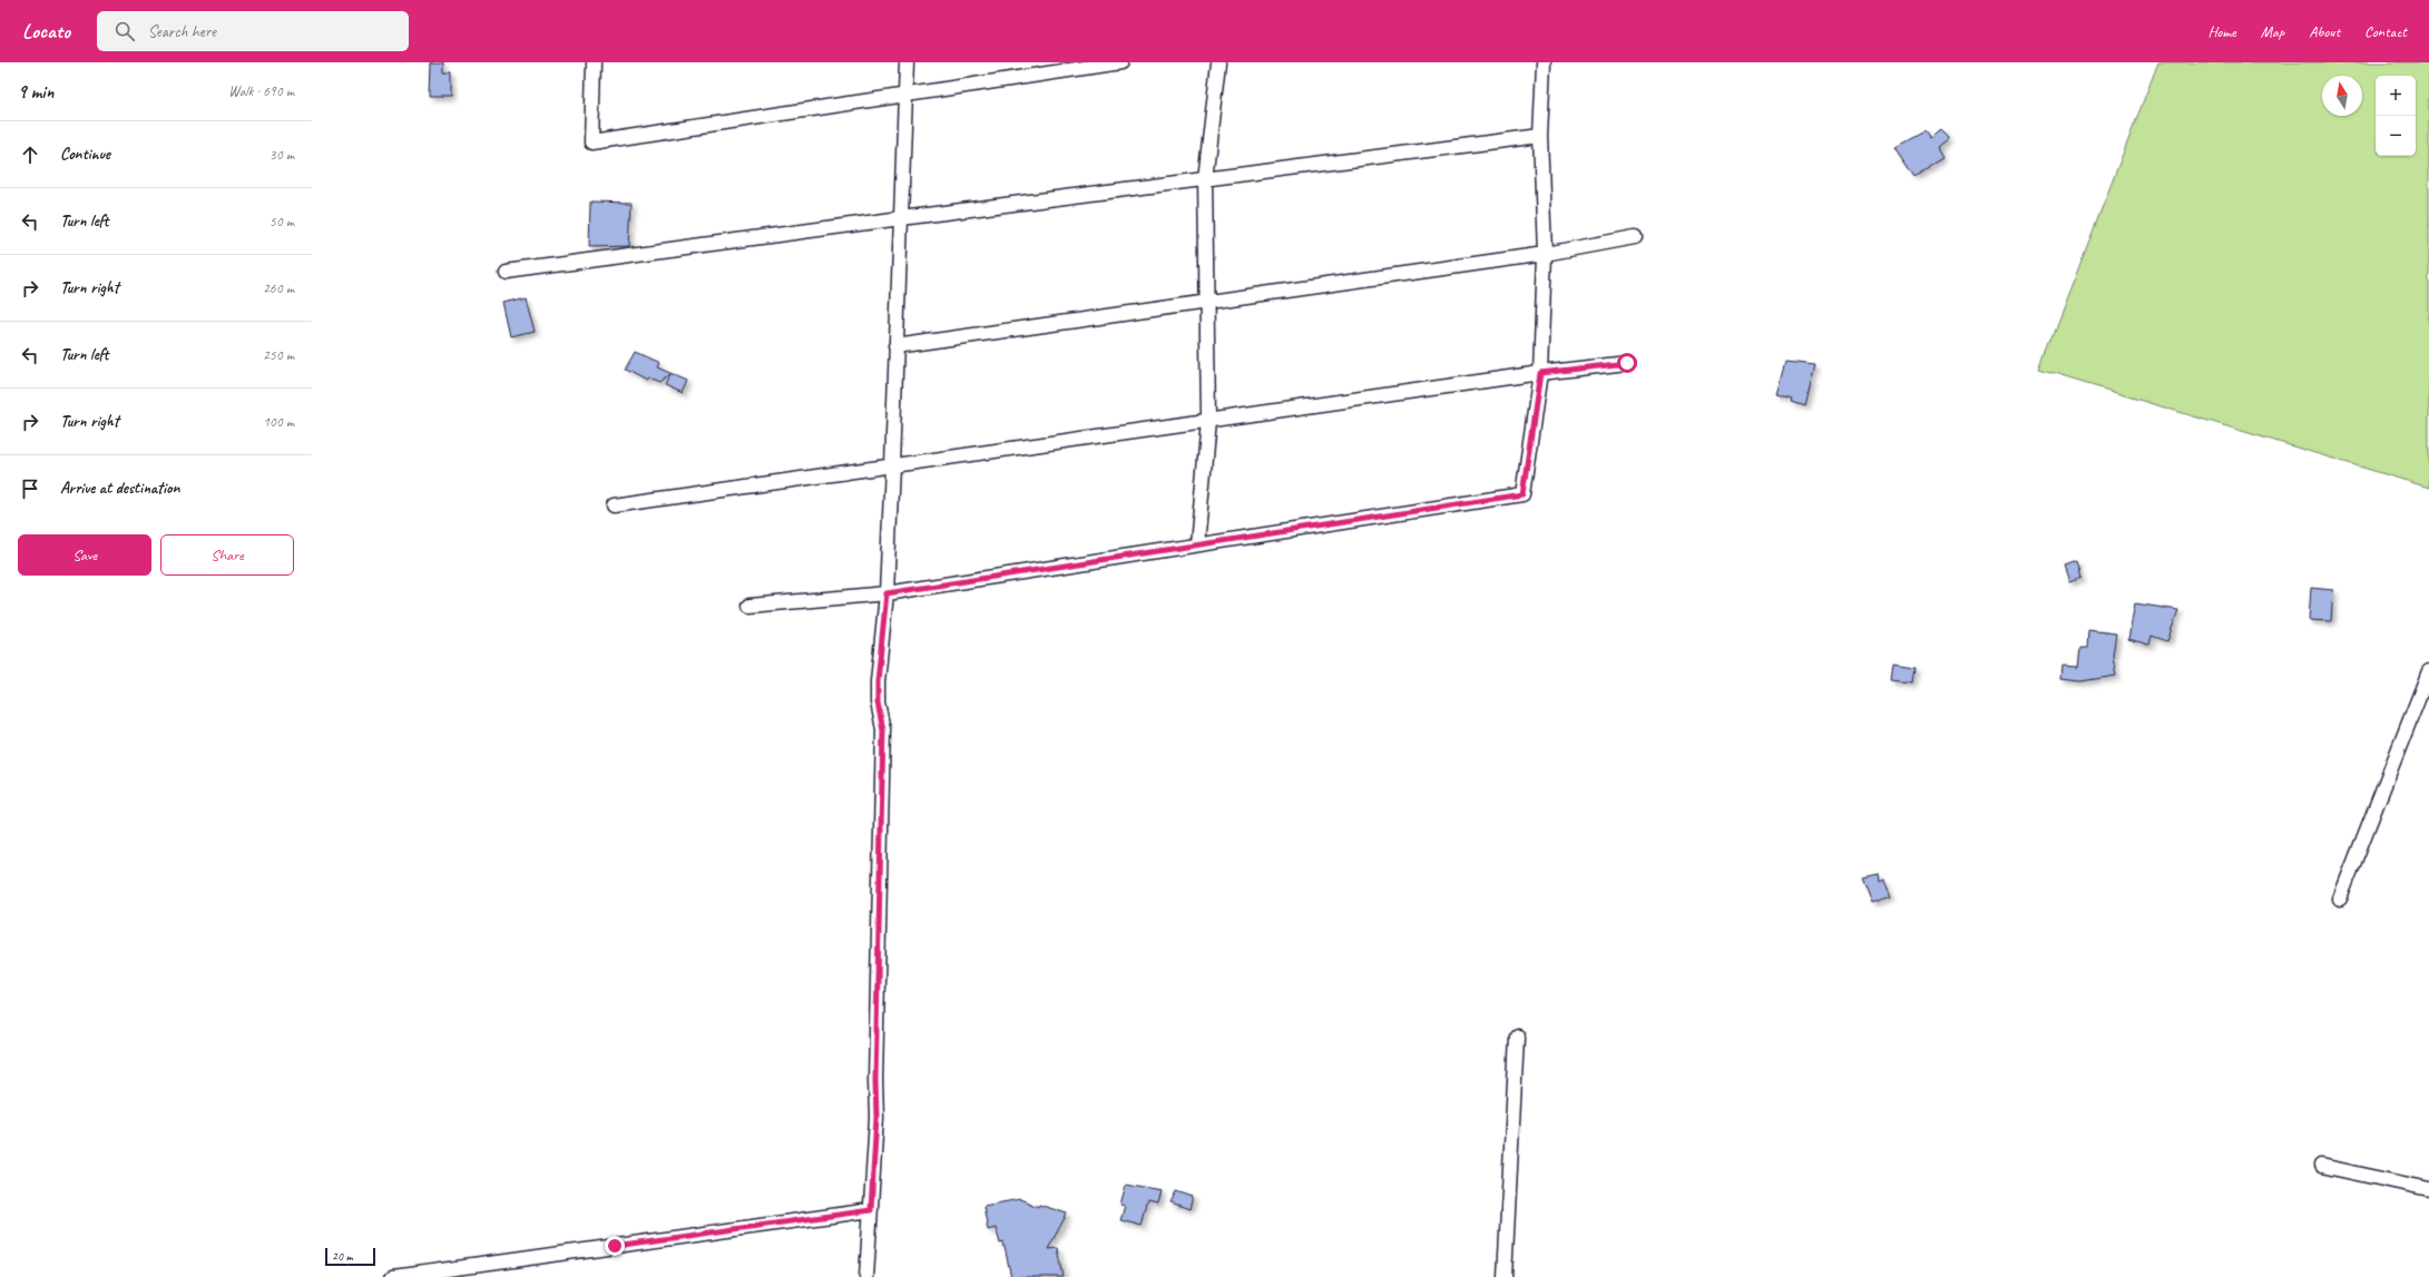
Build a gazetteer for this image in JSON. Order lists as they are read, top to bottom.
{
  "scale_bar": "20 m",
  "north": "top",
  "page": {
    "header": "Locato",
    "search": "Search here",
    "nav": [
      "Home",
      "Map",
      "About",
      "Contact"
    ],
    "heading": ["9 min", "Walk · 690 m"],
    "map_buttons": ["+", "−"],
    "list": [
      ["Continue", "30 m"],
      ["Turn left", "50 m"],
      ["Turn right", "260 m"],
      ["Turn left", "250 m"],
      ["Turn right", "100 m"],
      "Arrive at destination"
    ],
    "buttons": ["Save", "Share"],
    "scale": "20 m"
  }
}
